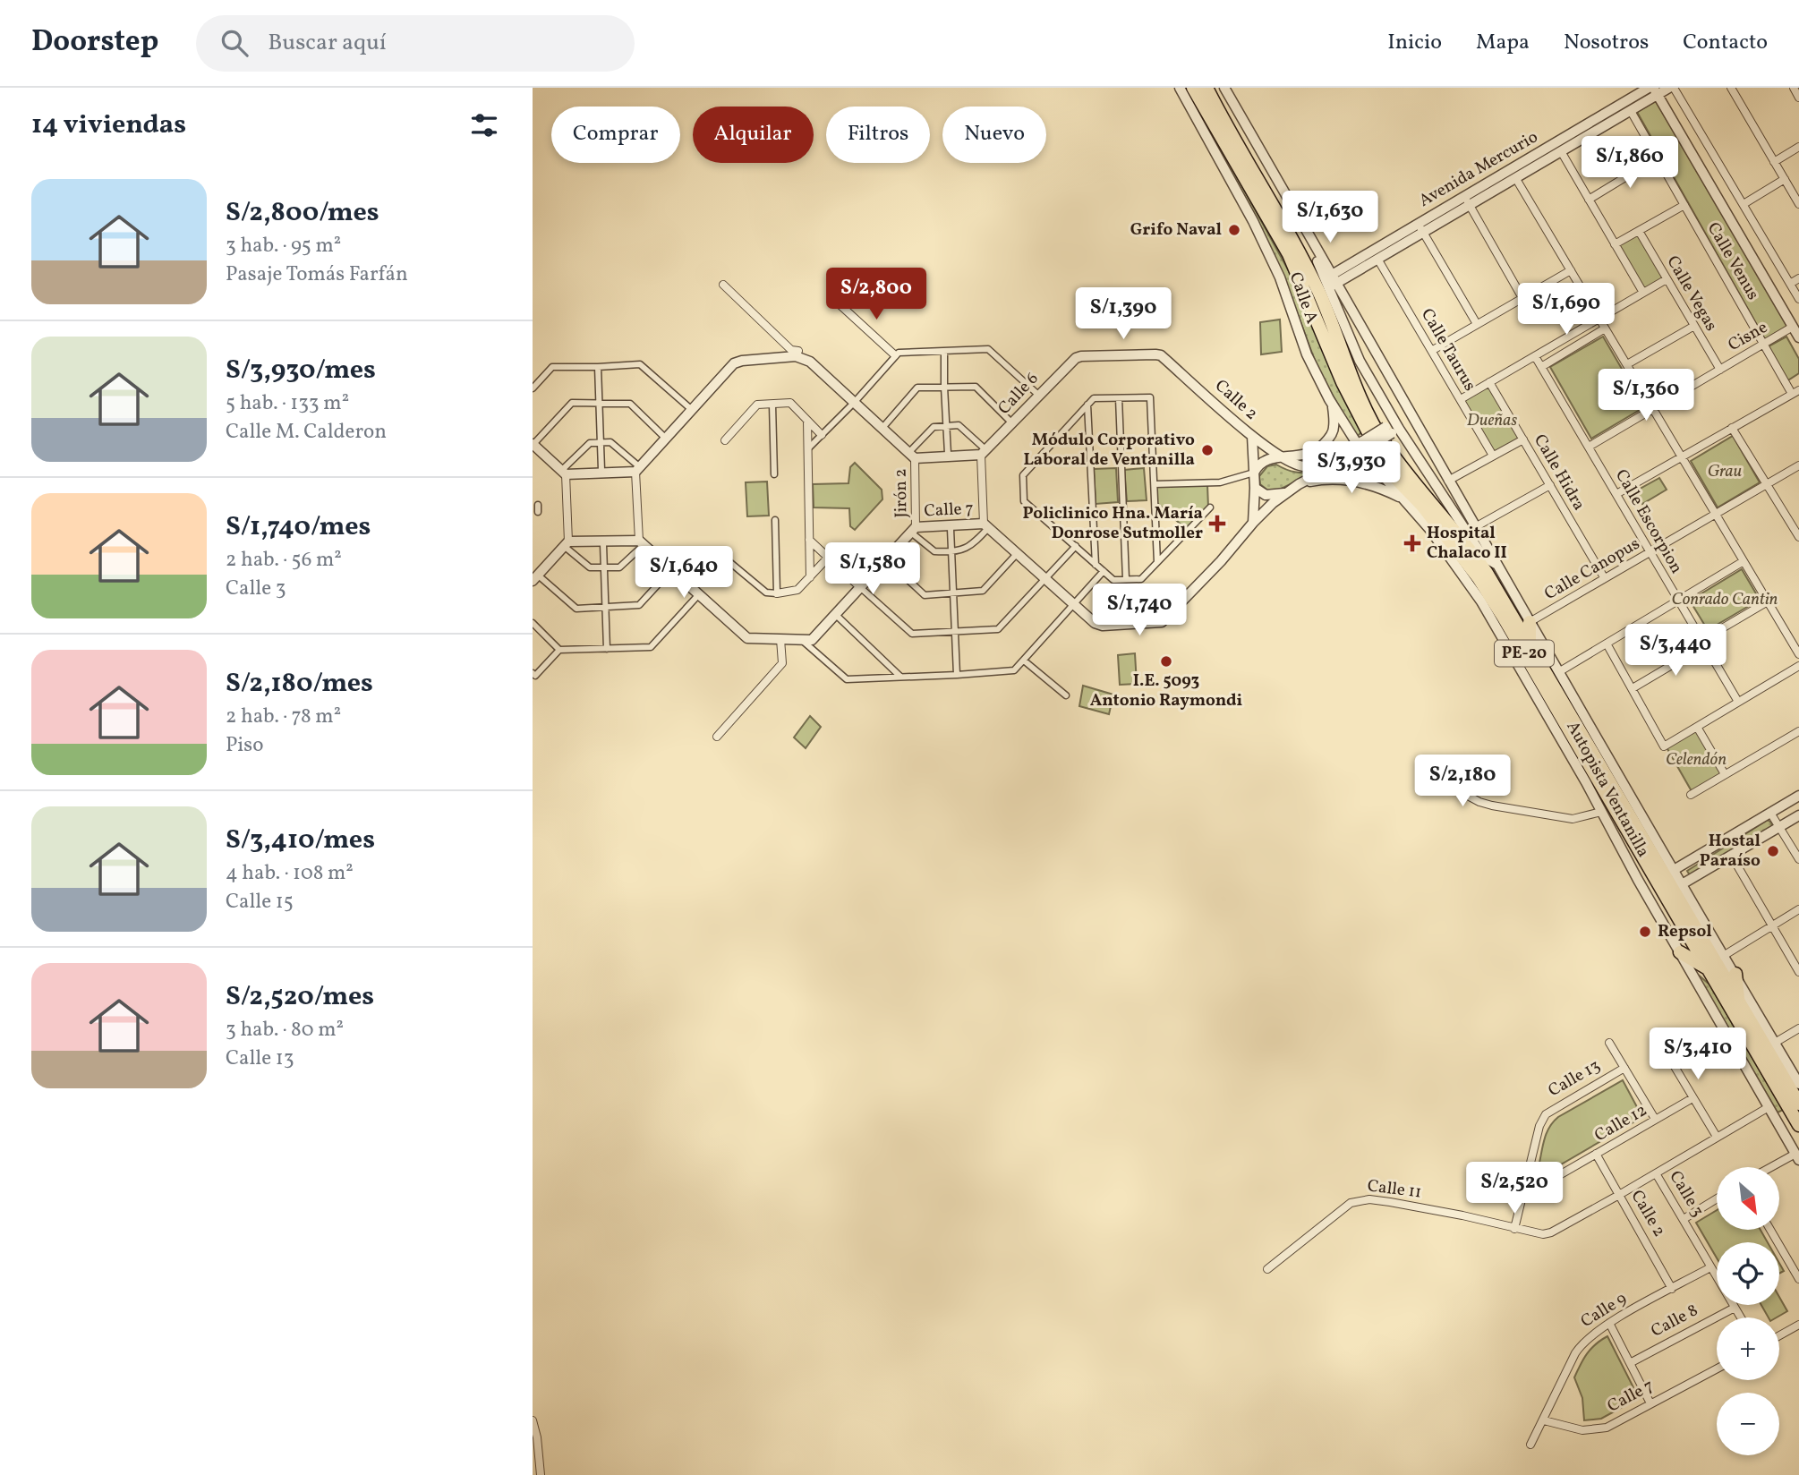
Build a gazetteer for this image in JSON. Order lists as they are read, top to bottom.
{
  "streets": {
    "highway": ["PE-20", "Autopista Ventanilla"],
    "street": [
      "Avenida Mercurio",
      "Calle Venus",
      "Calle Vegas",
      "Calle A",
      "Cisne",
      "Calle Taurus",
      "Calle 6",
      "Calle 2",
      "Calle Hidra",
      "Jirón 2",
      "Calle 7",
      "Calle Escorpion",
      "Calle Canopus",
      "Calle 13",
      "Calle 12",
      "Calle 11",
      "Calle 3",
      "Calle 9",
      "Calle 8"
    ]
  },
  "crossings": [
    ["Avenida Mercurio", "Calle Venus"],
    ["Avenida Mercurio", "Calle Taurus"],
    ["Avenida Mercurio", "Autopista Ventanilla"],
    ["Calle Venus", "Cisne"],
    ["Calle Vegas", "Cisne"],
    ["Calle A", "Calle 2"],
    ["Calle A", "PE-20"],
    ["Calle A", "Autopista Ventanilla"],
    ["Cisne", "Calle Escorpion"],
    ["Calle 6", "Calle 2"],
    ["Calle 2", "PE-20"],
    ["Calle 2", "Autopista Ventanilla"],
    ["Calle 2", "Calle 12"],
    ["Calle 2", "Calle 11"],
    ["Calle 2", "Calle 9"],
    ["Calle Hidra", "Calle Canopus"],
    ["Jirón 2", "Calle 7"],
    ["Calle 7", "Calle 9"],
    ["Calle Escorpion", "Calle Canopus"],
    ["Calle Canopus", "Autopista Ventanilla"],
    ["PE-20", "Autopista Ventanilla"],
    ["Autopista Ventanilla", "Calle 11"],
    ["Calle 13", "Calle 12"],
    ["Calle 13", "Calle 11"],
    ["Calle 11", "Calle 3"],
    ["Calle 3", "Calle 9"],
    ["Calle 3", "Calle 8"]
  ],
  "parks": [
    "Dueñas",
    "Grau",
    "Conrado Cantin",
    "Celendón"
  ],
  "places": {
    "other": [
      "Grifo Naval",
      "Módulo Corporativo Laboral de Ventanilla",
      "I.E. 5093 Antonio Raymondi",
      "Hostal Paraíso",
      "Repsol"
    ],
    "health": ["Policlinico Hna. María Donrose Sutmoller", "Hospital Chalaco II"]
  },
  "north": "bottom right",
  "page": {
    "header": "Doorstep",
    "search": "Buscar aquí",
    "nav": [
      "Inicio",
      "Mapa",
      "Nosotros",
      "Contacto"
    ],
    "heading": "14 viviendas",
    "chip": [
      "Comprar",
      "Alquilar",
      "Filtros",
      "Nuevo"
    ],
    "price": [
      "S/1,860",
      "S/1,630",
      "S/2,800",
      "S/1,690",
      "S/1,390",
      "S/1,360",
      "S/3,930",
      "S/1,580",
      "S/1,640",
      "S/1,740",
      "S/3,440",
      "S/2,180",
      "S/3,410",
      "S/2,520"
    ],
    "list": [
      {
        "name": "S/2,800/mes",
        "note": "3 hab. · 95 m² · Pasaje Tomás Farfán"
      },
      {
        "name": "S/3,930/mes",
        "note": "5 hab. · 133 m² · Calle M. Calderon"
      },
      {
        "name": "S/1,740/mes",
        "note": "2 hab. · 56 m² · Calle 3"
      },
      {
        "name": "S/2,180/mes",
        "note": "2 hab. · 78 m² · Piso"
      },
      {
        "name": "S/3,410/mes",
        "note": "4 hab. · 108 m² · Calle 15"
      },
      {
        "name": "S/2,520/mes",
        "note": "3 hab. · 80 m² · Calle 13"
      }
    ],
    "map_buttons": ["+", "−"]
  }
}
